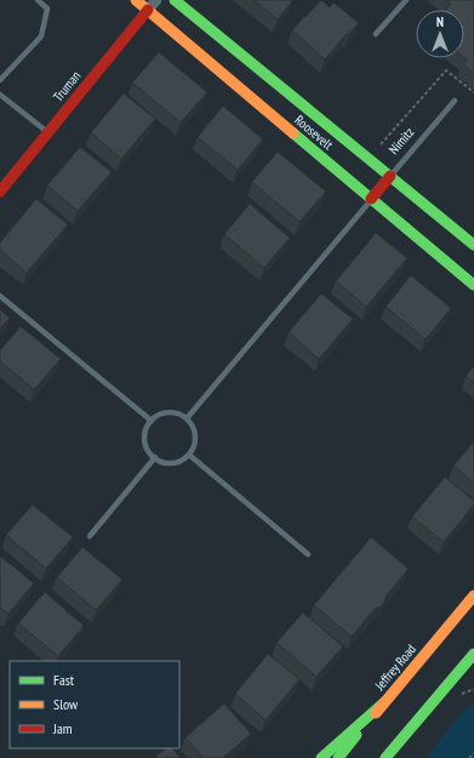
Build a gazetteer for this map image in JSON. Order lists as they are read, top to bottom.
{
  "streets": {
    "main road": [
      "Truman",
      "Roosevelt",
      "Nimitz",
      "Jeffrey Road"
    ]
  },
  "crossings": [
    ["Truman", "Roosevelt"],
    ["Roosevelt", "Nimitz"]
  ],
  "legend": ["Fast", "Slow", "Jam"],
  "north": "top"
}
